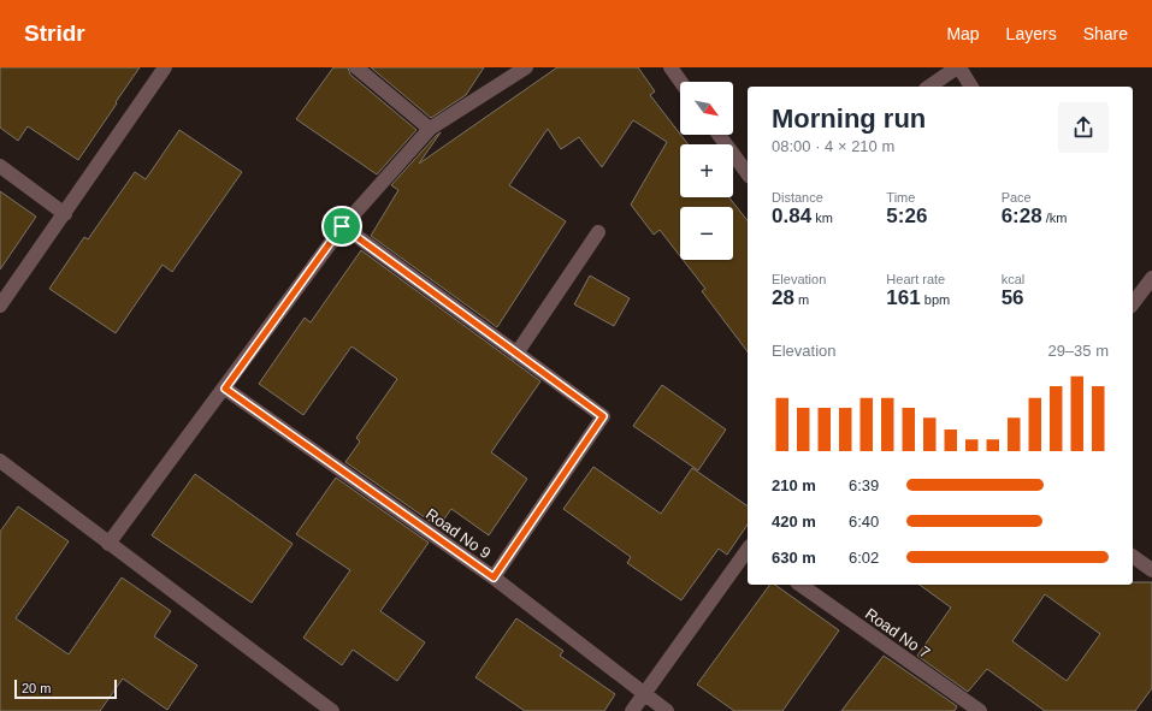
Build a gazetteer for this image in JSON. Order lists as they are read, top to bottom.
{
  "streets": {
    "street": ["Road No 9", "Road No 7"]
  },
  "scale_bar": "20 m",
  "north": "bottom right",
  "page": {
    "header": "Stridr",
    "nav": ["Map", "Layers", "Share"],
    "map_buttons": ["+", "−"],
    "heading": ["Morning run", "08:00 · 4 × 210 m"],
    "stats": [
      ["Distance", "0.84 km"],
      ["Time", "5:26"],
      ["Pace", "6:28 /km"],
      ["Elevation", "28 m"],
      ["Heart rate", "161 bpm"],
      ["kcal", "56"]
    ],
    "chart": ["Elevation", "29–35 m"],
    "list": [
      {
        "name": "210 m",
        "note": "6:39"
      },
      {
        "name": "420 m",
        "note": "6:40"
      },
      {
        "name": "630 m",
        "note": "6:02"
      }
    ],
    "scale": "20 m"
  }
}
